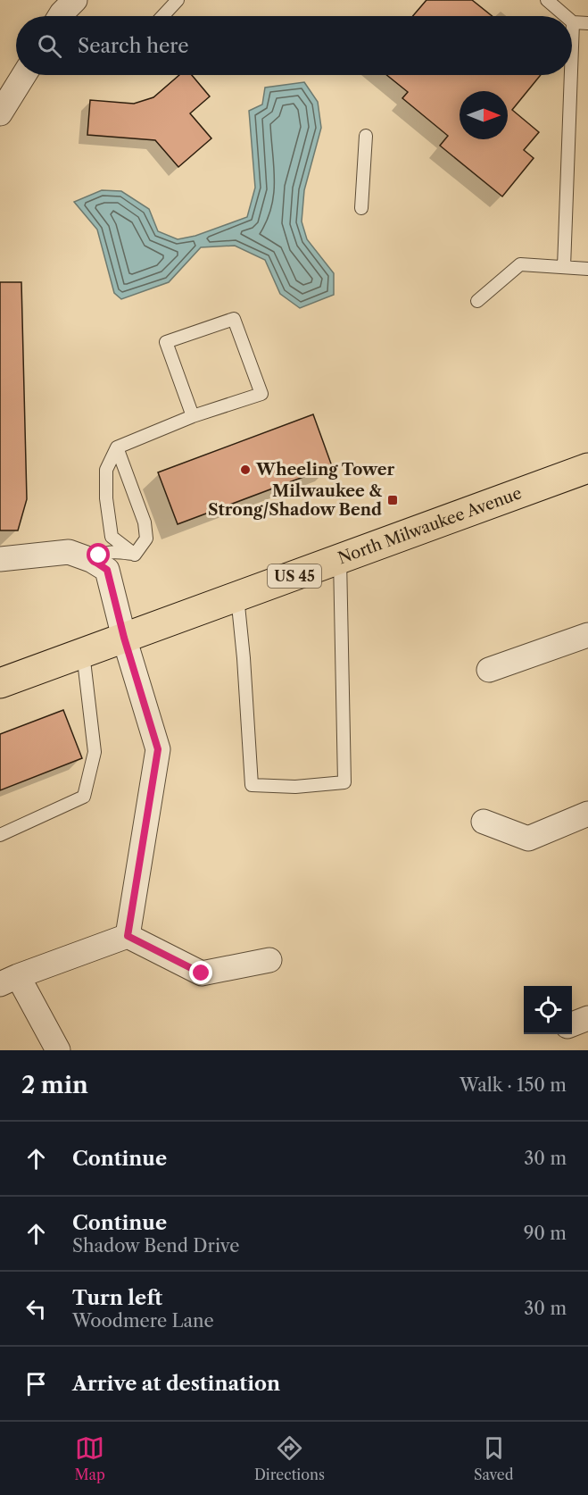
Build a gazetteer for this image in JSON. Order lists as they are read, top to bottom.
{
  "streets": {
    "main road": ["North Milwaukee Avenue", "US 45"]
  },
  "places": {
    "other": ["Wheeling Tower"],
    "transit": ["Milwaukee & Strong/Shadow Bend"]
  },
  "north": "right",
  "page": {
    "search": "Search here",
    "heading": ["2 min", "Walk · 150 m"],
    "list": [
      ["Continue", "30 m"],
      ["Continue", "Shadow Bend Drive", "90 m"],
      ["Turn left", "Woodmere Lane", "30 m"],
      "Arrive at destination"
    ],
    "nav": ["Map", "Directions", "Saved"]
  }
}
